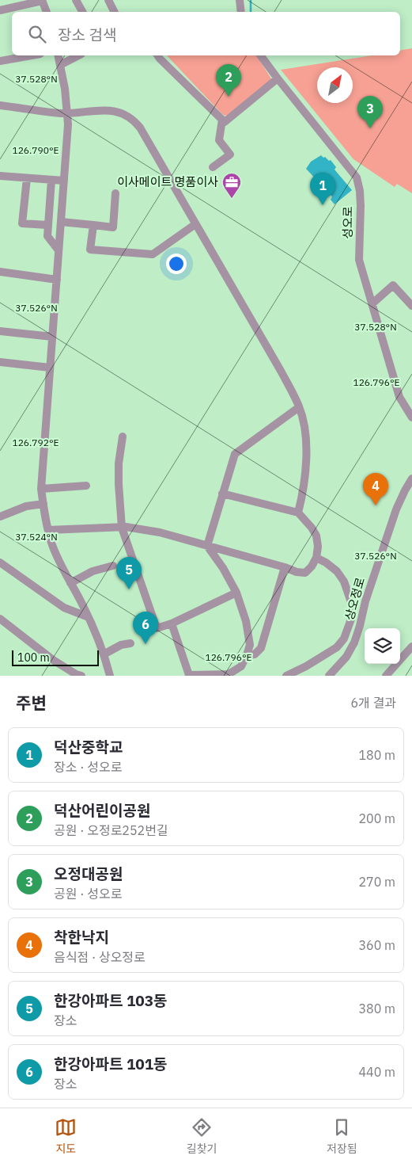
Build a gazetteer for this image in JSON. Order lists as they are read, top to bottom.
{
  "streets": {
    "street": ["성오로", "상오정로"]
  },
  "places": {
    "office": ["이사메이트 명품이사"]
  },
  "scale_bar": "100 m",
  "north": "top right",
  "page": {
    "search": "장소 검색",
    "pins": [
      "2",
      "3",
      "1",
      "4",
      "5",
      "6"
    ],
    "scale": "100 m",
    "heading": ["주변", "6개 결과"],
    "list": [
      {
        "mark": "1",
        "name": "덕산중학교",
        "note": "장소 · 성오로",
        "value": "180 m"
      },
      {
        "mark": "2",
        "name": "덕산어린이공원",
        "note": "공원 · 오정로252번길",
        "value": "200 m"
      },
      {
        "mark": "3",
        "name": "오정대공원",
        "note": "공원 · 성오로",
        "value": "270 m"
      },
      {
        "mark": "4",
        "name": "착한낙지",
        "note": "음식점 · 상오정로",
        "value": "360 m"
      },
      {
        "mark": "5",
        "name": "한강아파트 103동",
        "note": "장소",
        "value": "380 m"
      },
      {
        "mark": "6",
        "name": "한강아파트 101동",
        "note": "장소",
        "value": "440 m"
      }
    ],
    "nav": ["지도", "길찾기", "저장됨"]
  },
  "coordinates": [
    "37.528°N",
    "126.790°E",
    "37.526°N",
    "126.796°E",
    "126.792°E",
    "37.524°N"
  ]
}
